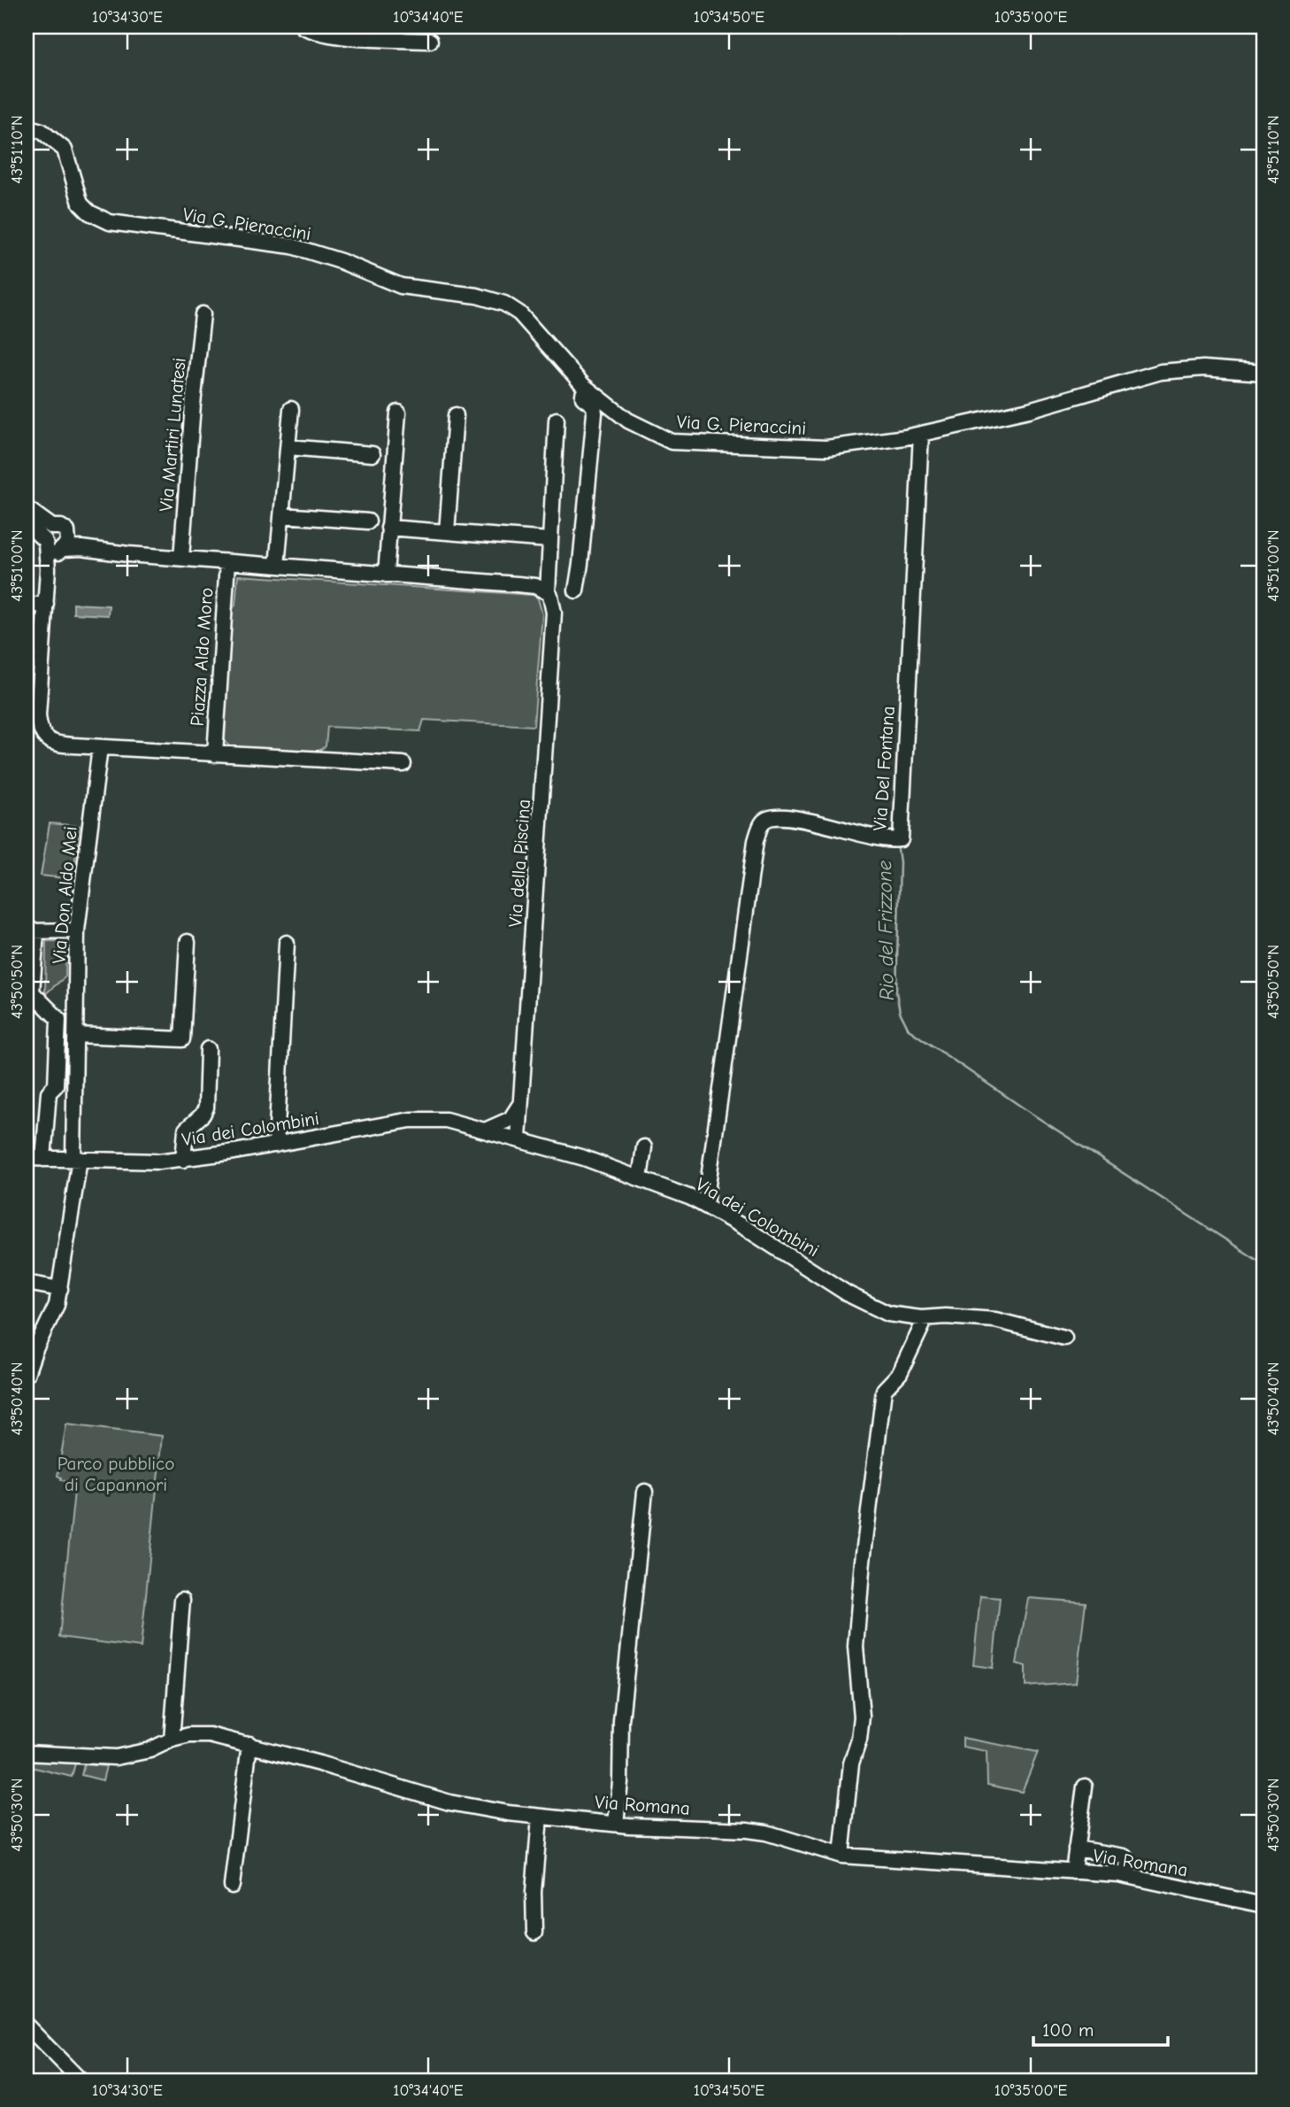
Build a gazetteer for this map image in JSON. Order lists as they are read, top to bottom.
{
  "streets": {
    "street": [
      "Via G. Pieraccini",
      "Via Martiri Lunatesi",
      "Piazza Aldo Moro",
      "Via Del Fontana",
      "Via della Piscina",
      "Via Don Aldo Mei",
      "Via dei Colombini",
      "Via Romana"
    ]
  },
  "crossings": [
    ["Via G. Pieraccini", "Via Del Fontana"],
    ["Piazza Aldo Moro", "Via Don Aldo Mei"],
    ["Via Del Fontana", "Via dei Colombini"],
    ["Via della Piscina", "Via dei Colombini"],
    ["Via Don Aldo Mei", "Via dei Colombini"]
  ],
  "water": ["Rio del Frizzone"],
  "parks": ["Parco pubblico di Capannori"],
  "scale_bar": "100 m",
  "coordinates": [
    "10°34'30\"E",
    "10°34'40\"E",
    "10°34'50\"E",
    "10°35'00\"E",
    "43°51'10\"N",
    "43°51'00\"N",
    "43°50'50\"N",
    "43°50'40\"N",
    "43°50'30\"N"
  ]
}
